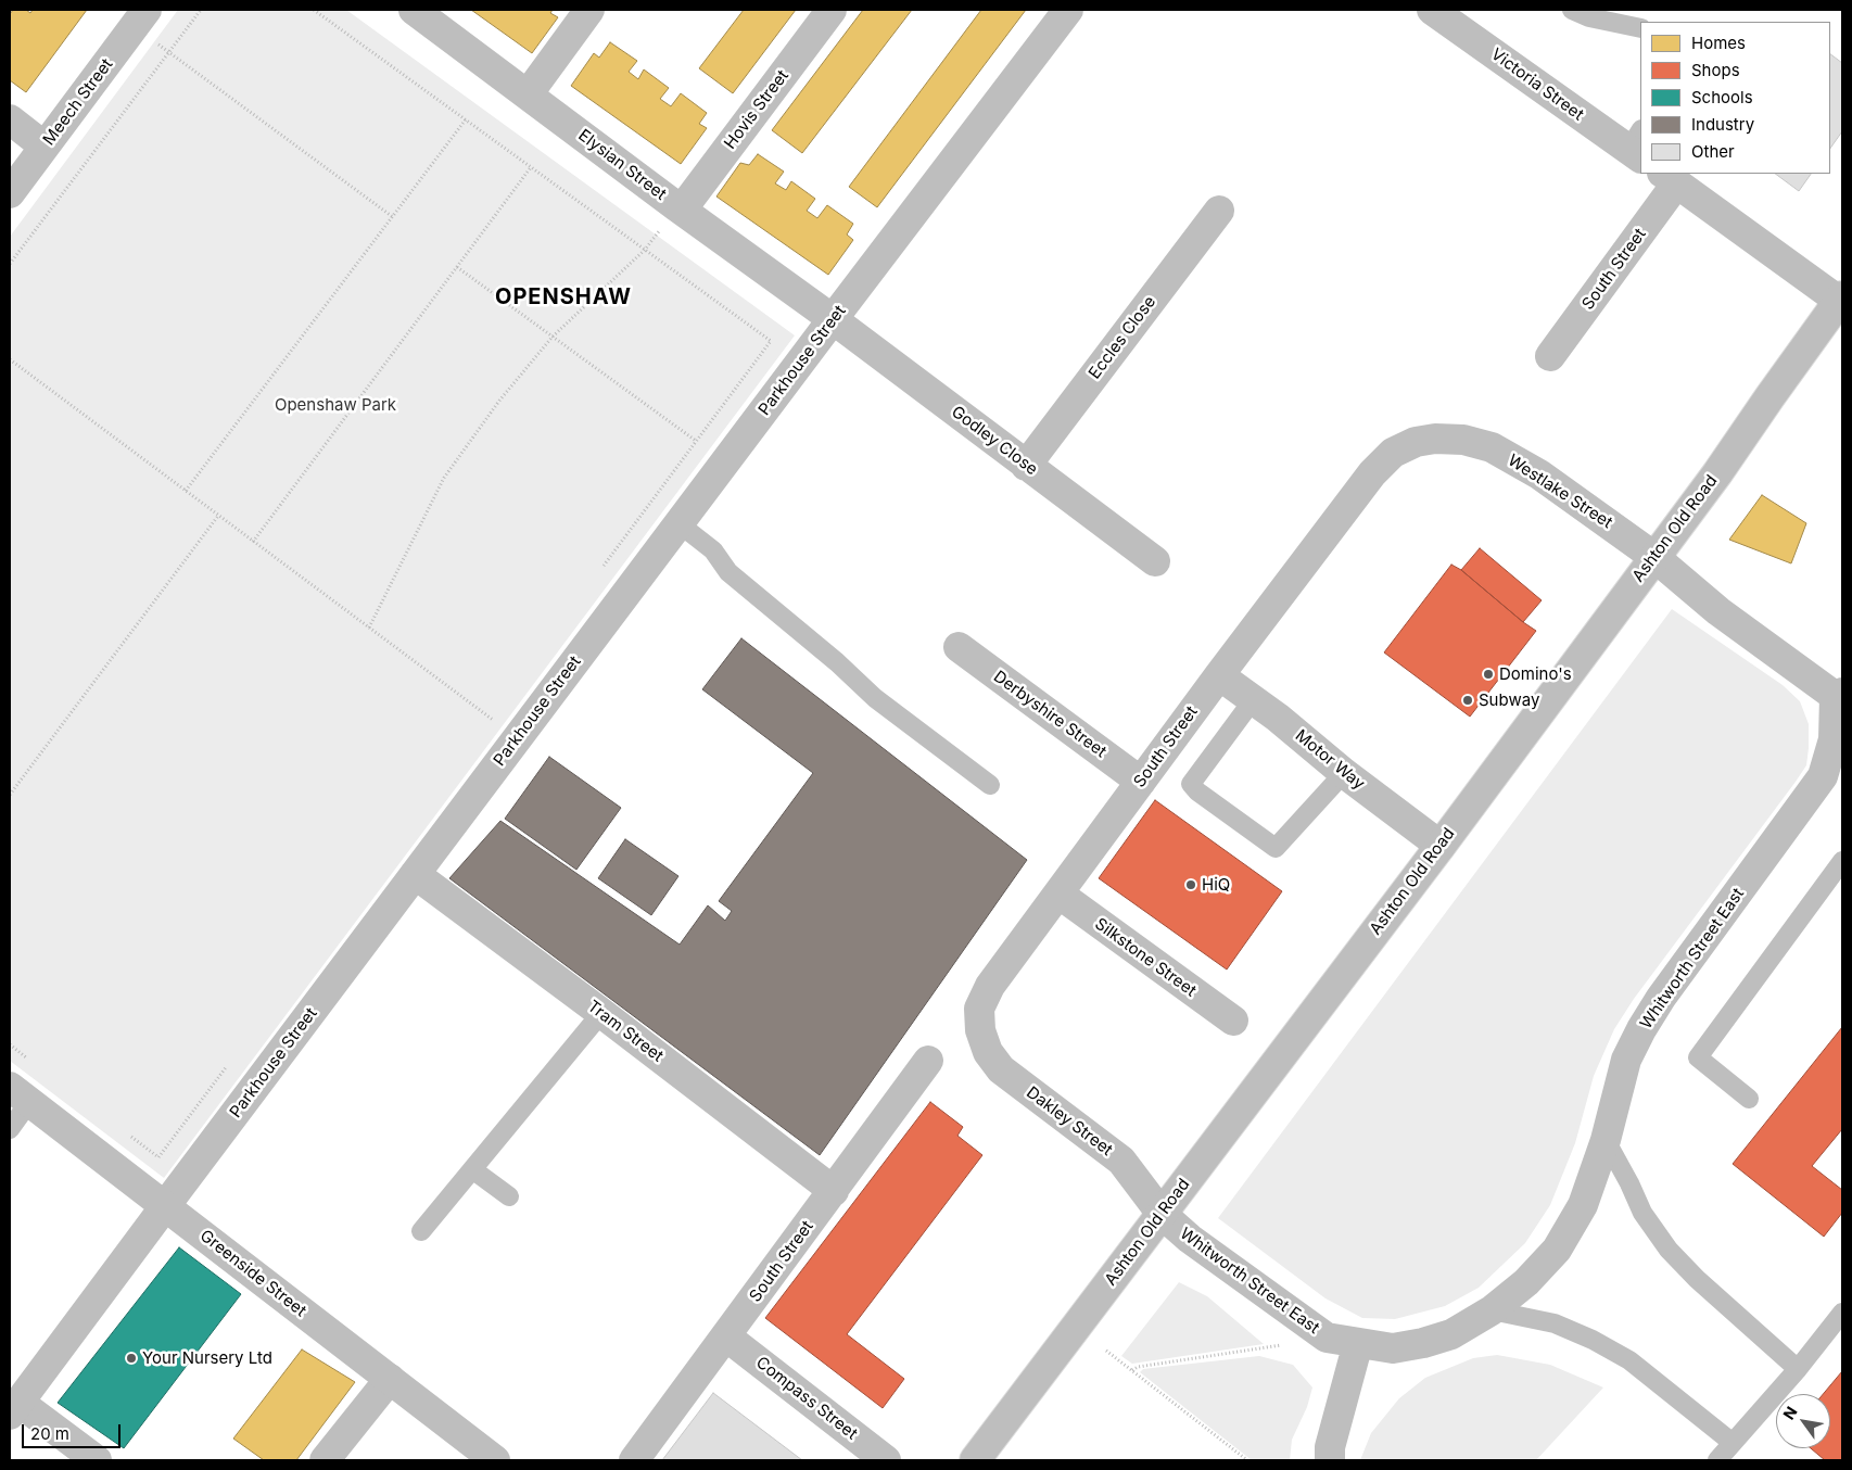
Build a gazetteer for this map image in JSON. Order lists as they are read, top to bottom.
{
  "streets": {
    "main road": [
      "Victoria Street",
      "Meech Street",
      "Hovis Street",
      "Elysian Street",
      "South Street",
      "Eccles Close",
      "Parkhouse Street",
      "Godley Close",
      "Westlake Street",
      "Ashton Old Road",
      "Derbyshire Street",
      "Motor Way",
      "Silkstone Street",
      "Whitworth Street East",
      "Tram Street",
      "Dakley Street",
      "Greenside Street",
      "Compass Street"
    ]
  },
  "crossings": [
    ["Hovis Street", "Elysian Street"],
    ["Elysian Street", "Parkhouse Street"],
    ["Elysian Street", "Godley Close"],
    ["South Street", "Westlake Street"],
    ["South Street", "Derbyshire Street"],
    ["South Street", "Motor Way"],
    ["South Street", "Silkstone Street"],
    ["South Street", "Tram Street"],
    ["South Street", "Dakley Street"],
    ["South Street", "Compass Street"],
    ["Eccles Close", "Godley Close"],
    ["Parkhouse Street", "Godley Close"],
    ["Parkhouse Street", "Tram Street"],
    ["Parkhouse Street", "Greenside Street"],
    ["Westlake Street", "Ashton Old Road"],
    ["Westlake Street", "Whitworth Street East"],
    ["Ashton Old Road", "Motor Way"],
    ["Ashton Old Road", "Whitworth Street East"],
    ["Ashton Old Road", "Dakley Street"],
    ["Whitworth Street East", "Dakley Street"]
  ],
  "districts": ["OPENSHAW"],
  "parks": ["Openshaw Park"],
  "places": [
    "Domino's",
    "Subway",
    "HiQ",
    "Your Nursery Ltd"
  ],
  "legend": [
    "Homes",
    "Shops",
    "Schools",
    "Industry",
    "Other"
  ],
  "scale_bar": "20 m",
  "north": "top left"
}
